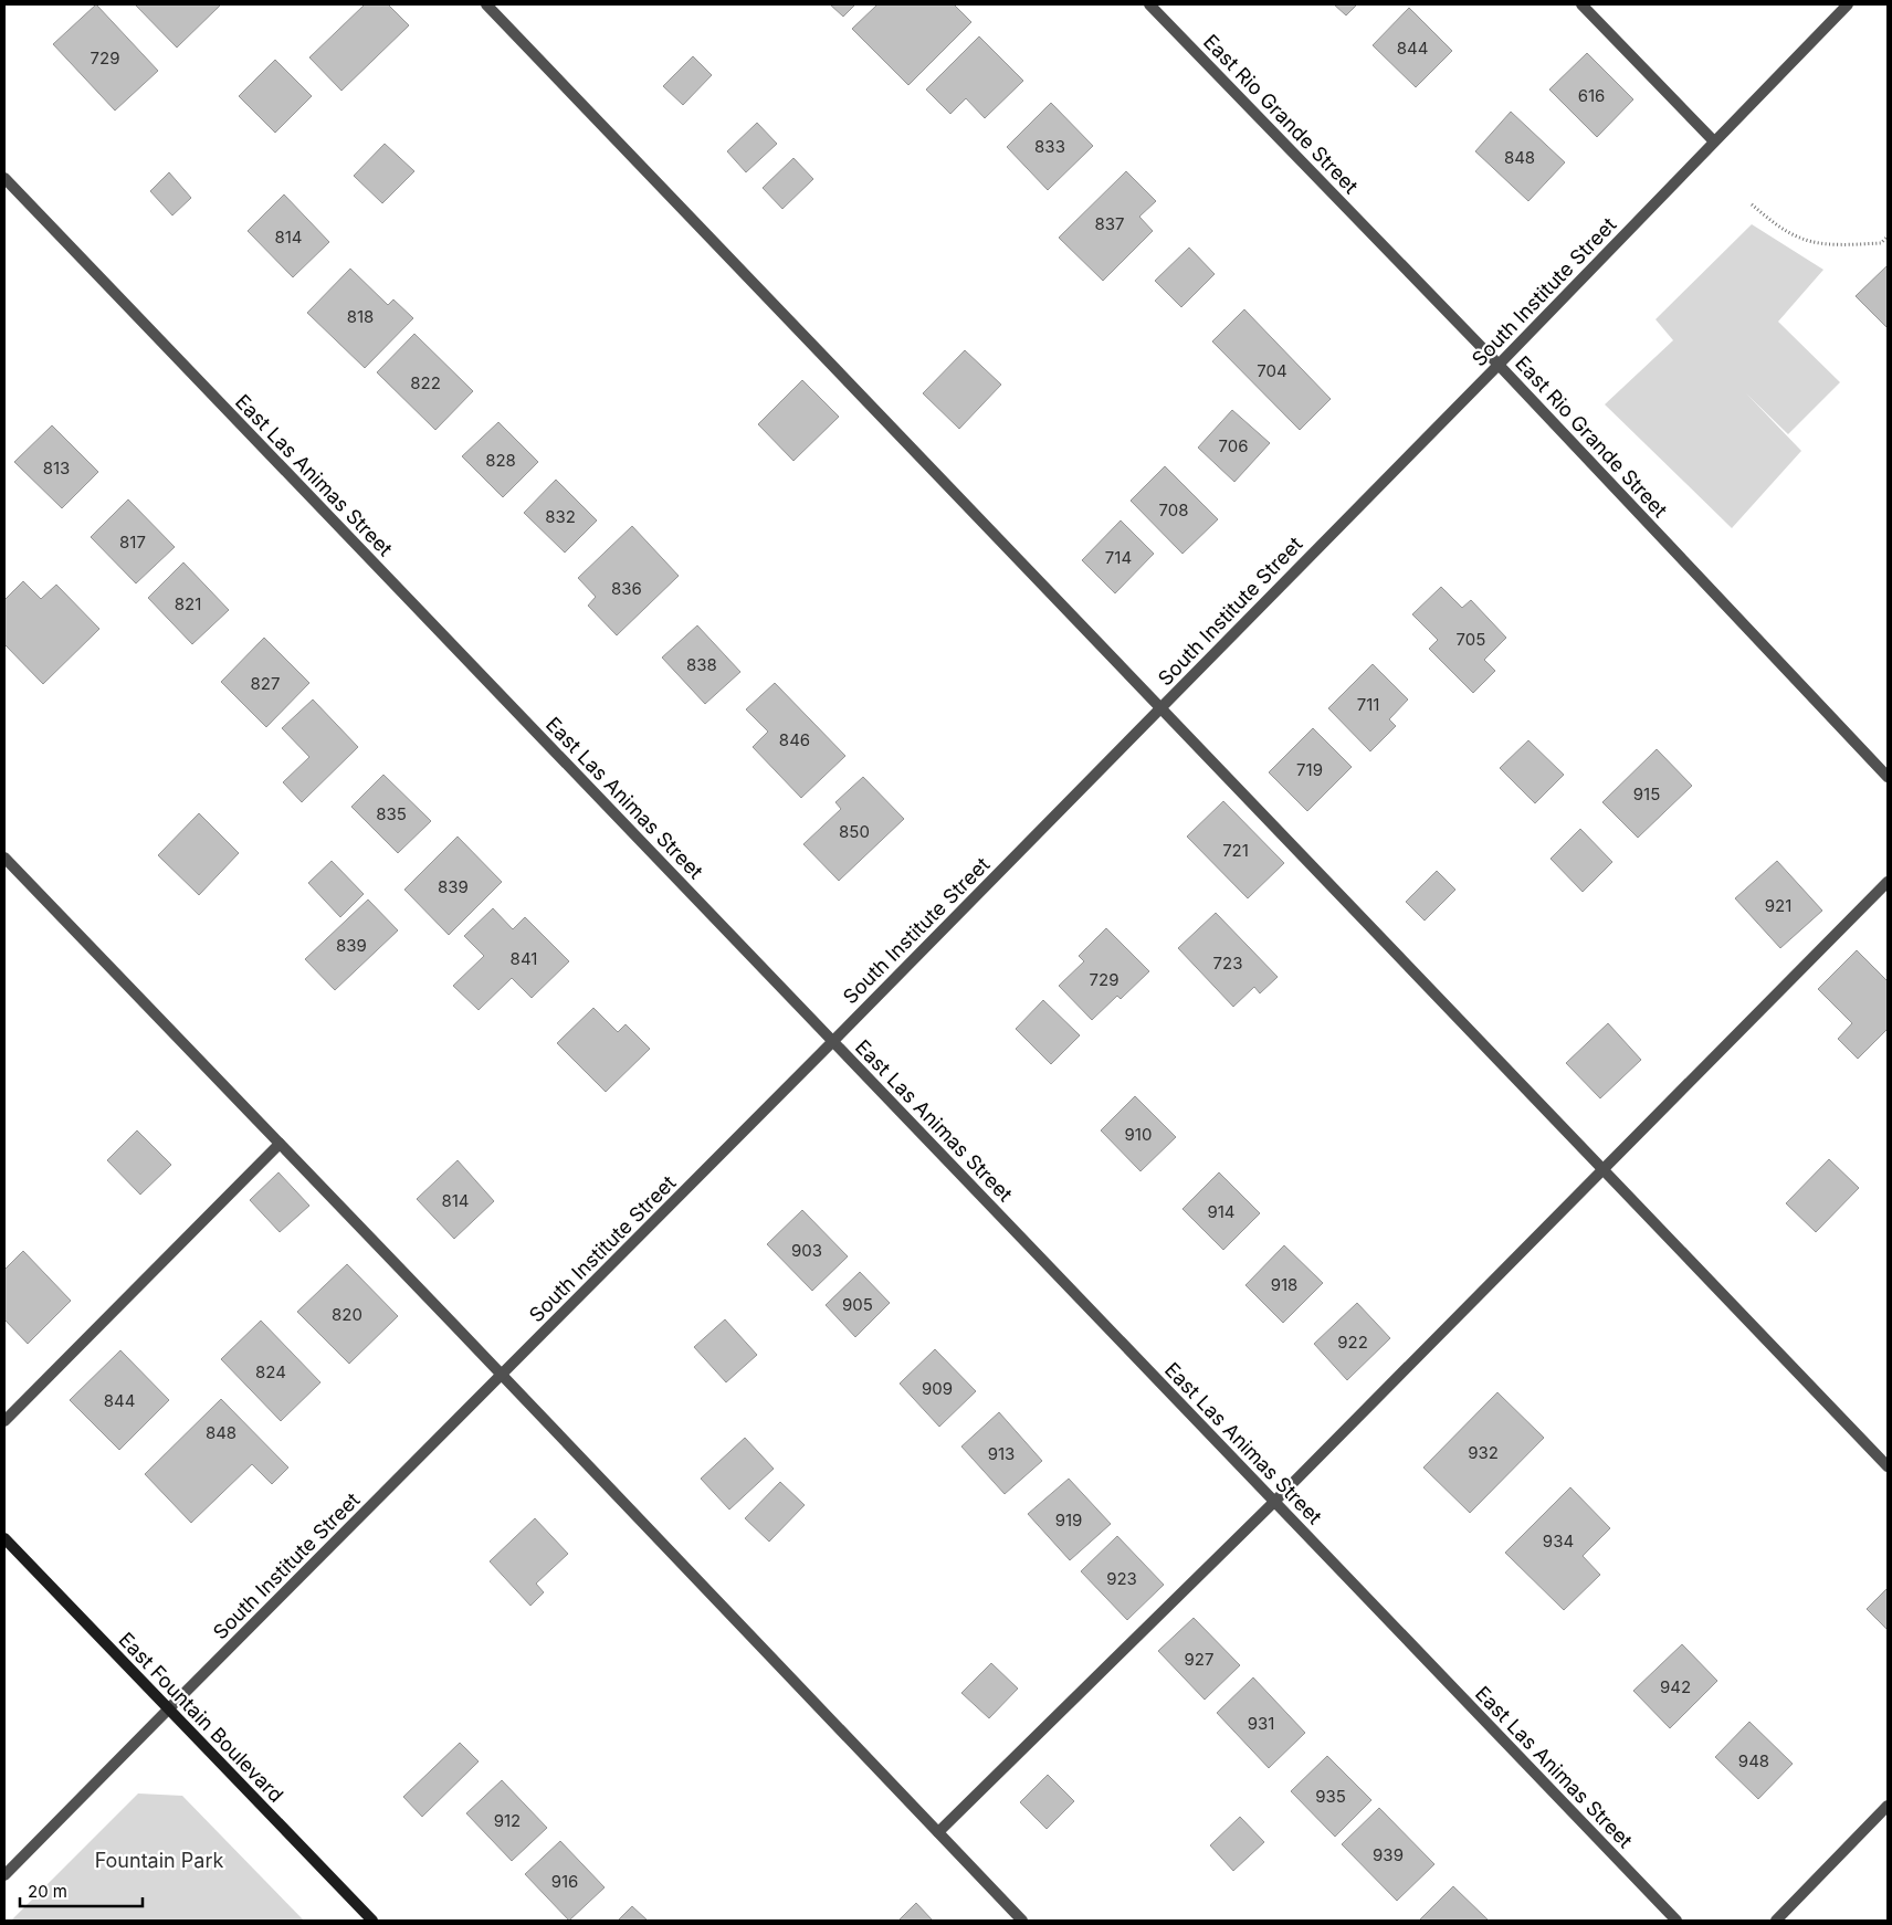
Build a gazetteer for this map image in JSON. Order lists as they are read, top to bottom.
{
  "streets": {
    "main road": ["East Fountain Boulevard"],
    "street": ["East Rio Grande Street", "South Institute Street", "East Las Animas Street"]
  },
  "crossings": [
    ["East Rio Grande Street", "South Institute Street"],
    ["South Institute Street", "East Las Animas Street"],
    ["South Institute Street", "East Fountain Boulevard"]
  ],
  "parks": ["Fountain Park"],
  "house_numbers": [
    "844",
    "729",
    "616",
    "833",
    "848",
    "837",
    "814",
    "818",
    "704",
    "822",
    "706",
    "828",
    "813",
    "708",
    "832",
    "817",
    "714",
    "836",
    "821",
    "705",
    "838",
    "827",
    "711",
    "846",
    "719",
    "915",
    "835",
    "850",
    "721",
    "839",
    "921",
    "839",
    "841",
    "723",
    "729",
    "910",
    "814",
    "914",
    "903",
    "918",
    "905",
    "820",
    "922",
    "824",
    "909",
    "844",
    "848",
    "932",
    "913",
    "919",
    "934",
    "923",
    "927",
    "942",
    "931",
    "948",
    "935",
    "912",
    "939",
    "916"
  ],
  "scale_bar": "20 m"
}
